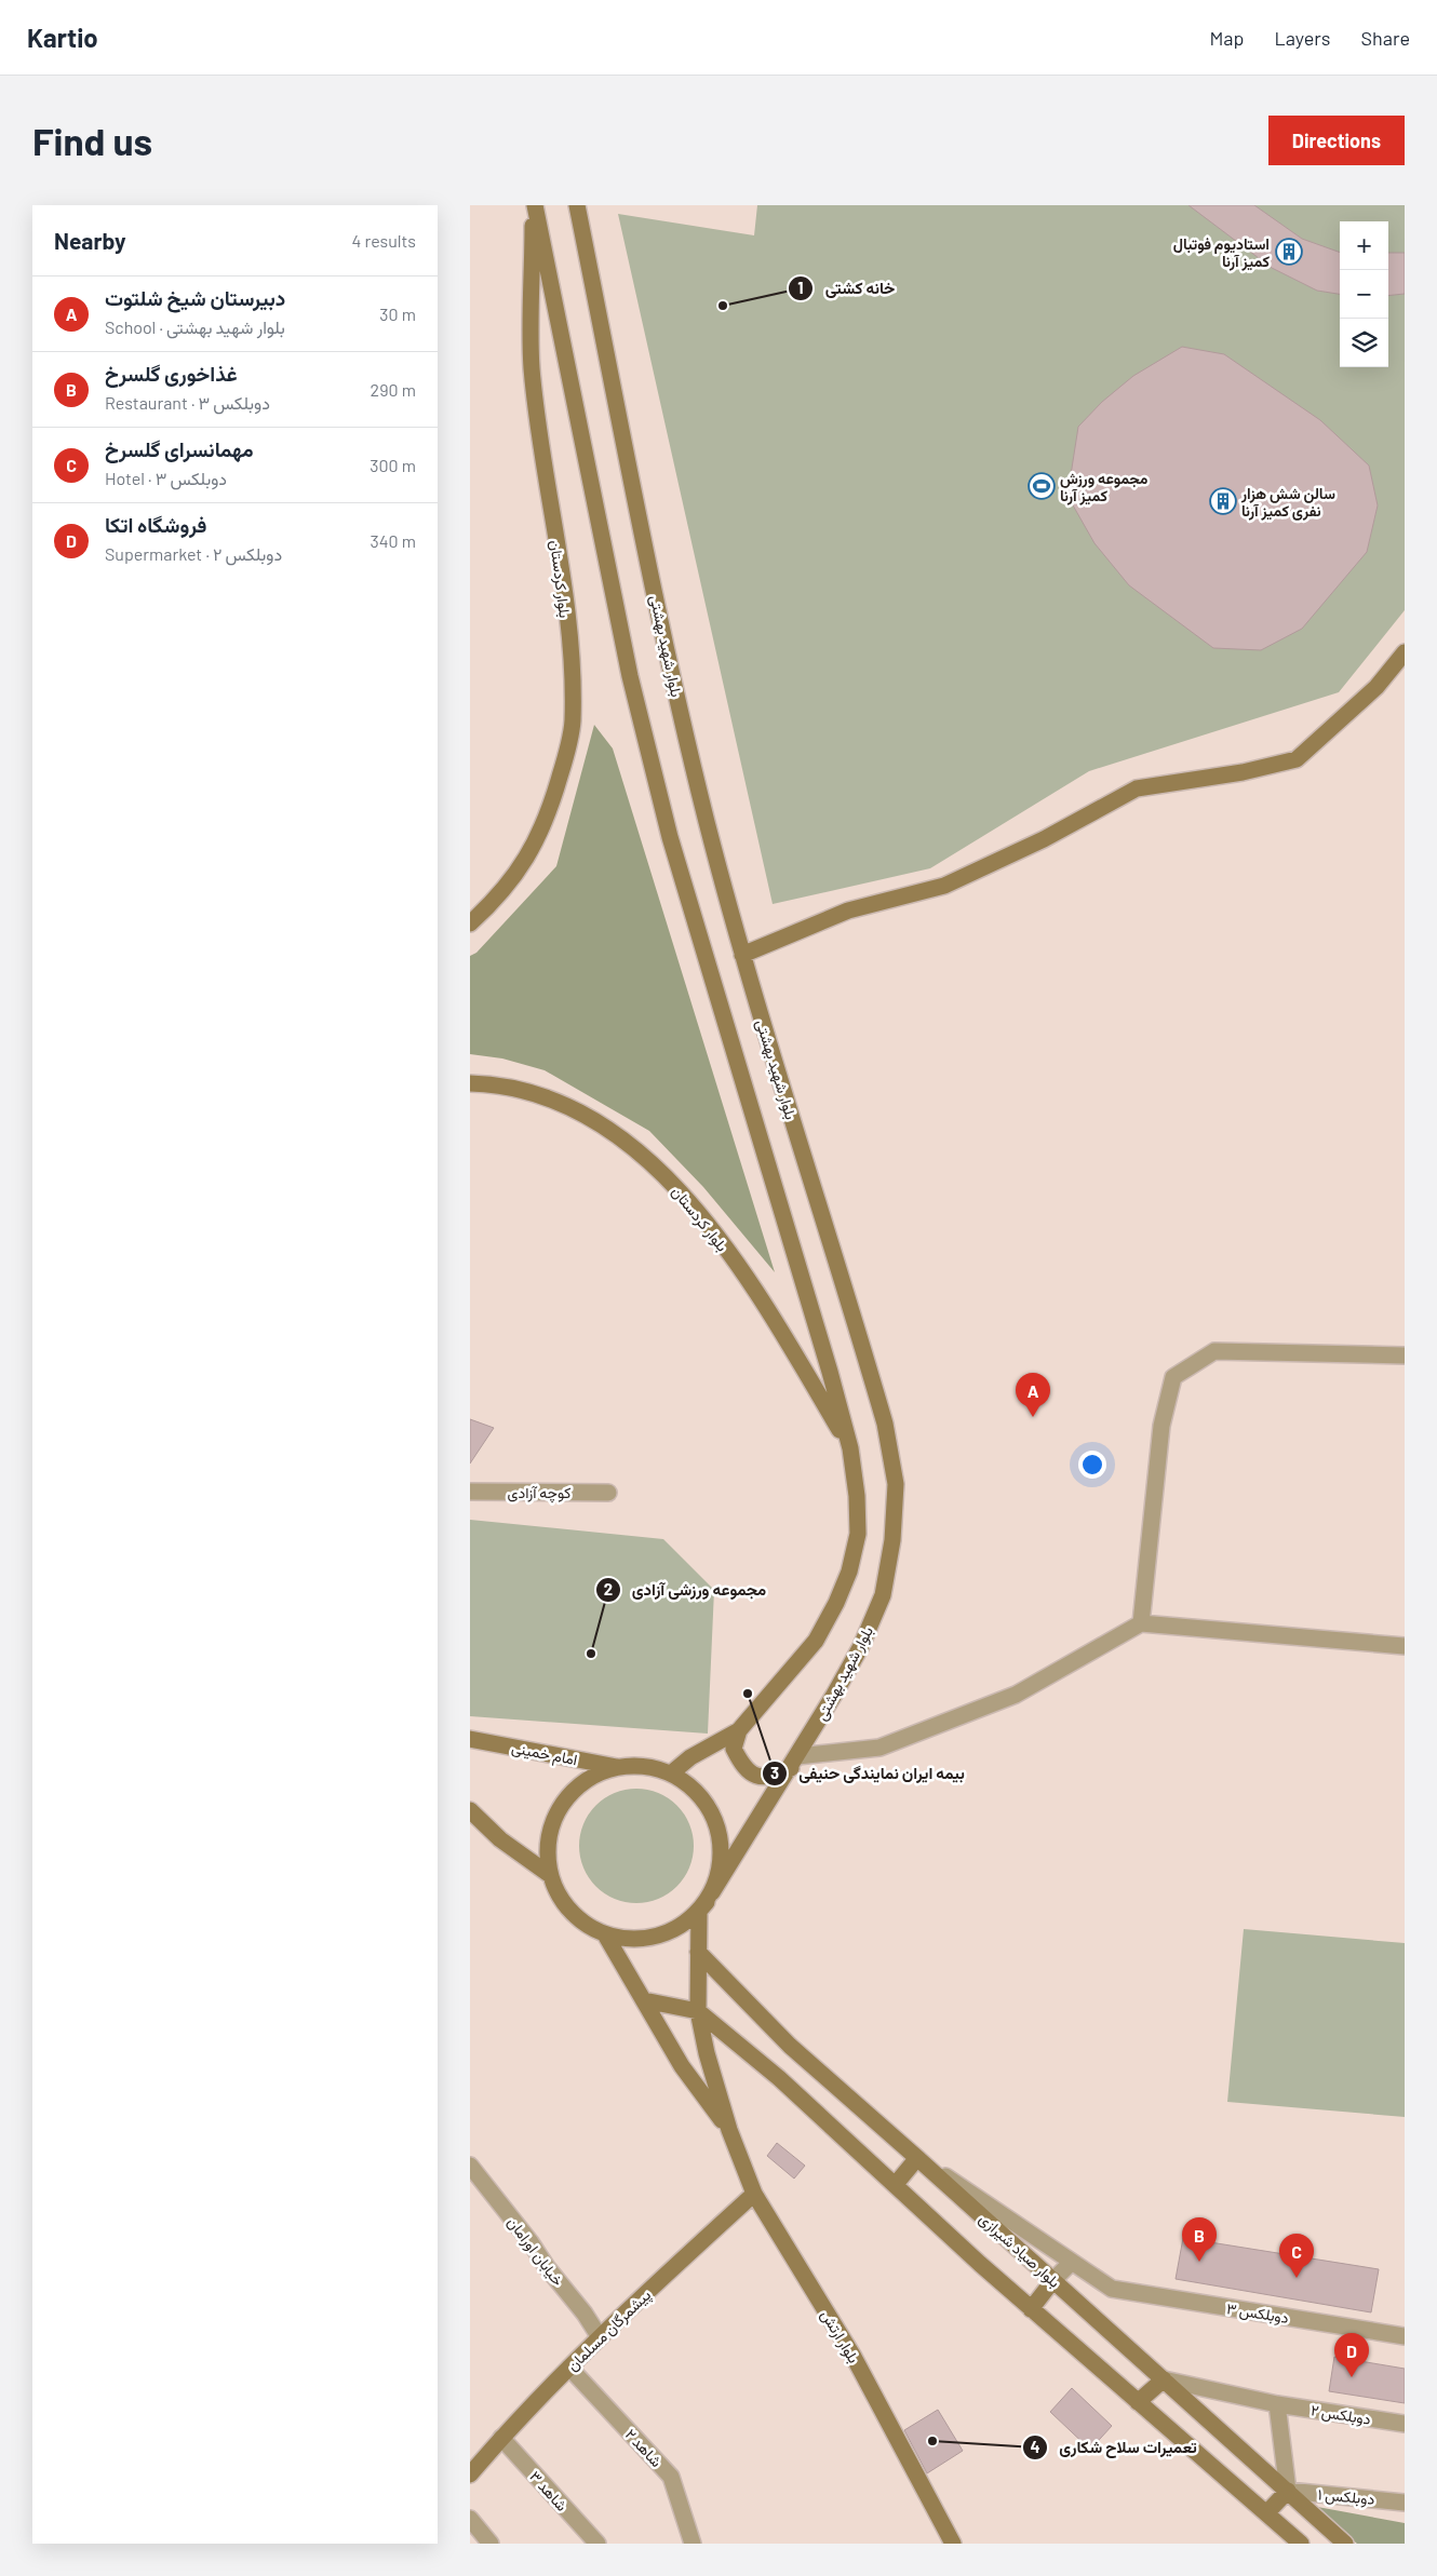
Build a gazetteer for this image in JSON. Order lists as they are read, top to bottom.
{
  "streets": {
    "main road": [
      "بلوار کردستان",
      "بلوار شهید بهشتی",
      "امام خمینی",
      "بلوار صیاد شیرازی",
      "پیشمرگان مسلمان",
      "بلوار ارتش"
    ],
    "street": [
      "کوچه آزادی",
      "خیابان اورامان",
      "دوبلکس ۳",
      "دوبلکس ۲",
      "شاهد ۲",
      "شاهد ۳",
      "دوبلکس ۱"
    ]
  },
  "crossings": [
    ["بلوار شهید بهشتی", "امام خمینی"],
    ["بلوار صیاد شیرازی", "دوبلکس ۲"],
    ["بلوار صیاد شیرازی", "دوبلکس ۱"],
    ["خیابان اورامان", "پیشمرگان مسلمان"],
    ["پیشمرگان مسلمان", "بلوار ارتش"],
    ["پیشمرگان مسلمان", "شاهد ۲"],
    ["پیشمرگان مسلمان", "شاهد ۳"]
  ],
  "places": {
    "building": ["استادیوم فوتبال کمیز آرنا", "سالن شش هزار نفری کمیز آرنا"],
    "other": [
      "خانه کشتی",
      "مجموعه ورزشی آزادی",
      "بیمه ایران نمایندگی حنیفی",
      "تعمیرات سلاح شکاری"
    ],
    "sports": ["مجموعه ورزش کمیز آرنا"]
  },
  "page": {
    "header": "Kartio",
    "nav": ["Map", "Layers", "Share"],
    "buttons": "Directions",
    "title": "Find us",
    "heading": ["Nearby", "4 results"],
    "map_buttons": ["+", "−"],
    "list": [
      {
        "mark": "A",
        "name": "دبیرستان شیخ شلتوت",
        "note": "School · بلوار شهید بهشتی",
        "value": "30 m"
      },
      {
        "mark": "B",
        "name": "غذاخوری گلسرخ",
        "note": "Restaurant · دوبلکس ۳",
        "value": "290 m"
      },
      {
        "mark": "C",
        "name": "مهمانسرای گلسرخ",
        "note": "Hotel · دوبلکس ۳",
        "value": "300 m"
      },
      {
        "mark": "D",
        "name": "فروشگاه اتکا",
        "note": "Supermarket · دوبلکس ۲",
        "value": "340 m"
      }
    ],
    "pins": [
      "A",
      "B",
      "C",
      "D"
    ]
  }
}
